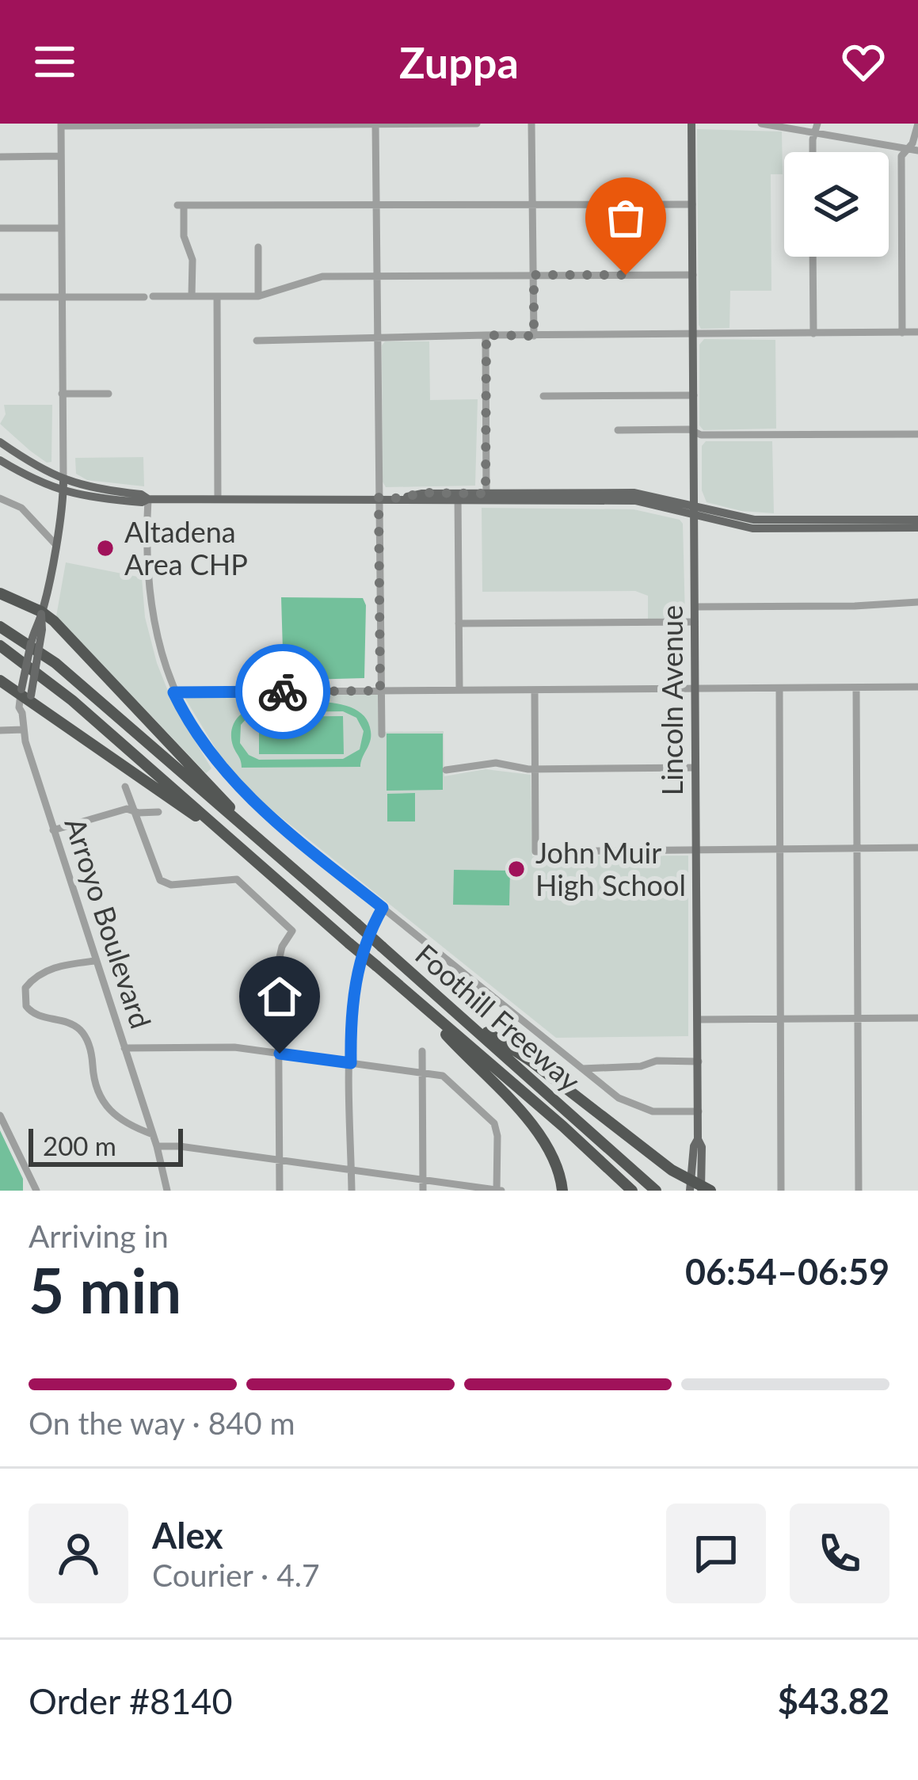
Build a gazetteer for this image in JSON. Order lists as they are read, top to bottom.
{
  "streets": {
    "highway": ["Foothill Freeway"],
    "main road": ["Lincoln Avenue", "Arroyo Boulevard"]
  },
  "places": ["Altadena Area CHP", "John Muir High School"],
  "scale_bar": "200 m",
  "page": {
    "header": "Zuppa",
    "scale": "200 m",
    "heading": ["5 min", "Arriving in", "06:54–06:59"],
    "panel": [
      "Alex",
      "Courier · 4.7",
      "Order #8140",
      "$43.82"
    ],
    "bar": "On the way · 840 m"
  }
}
